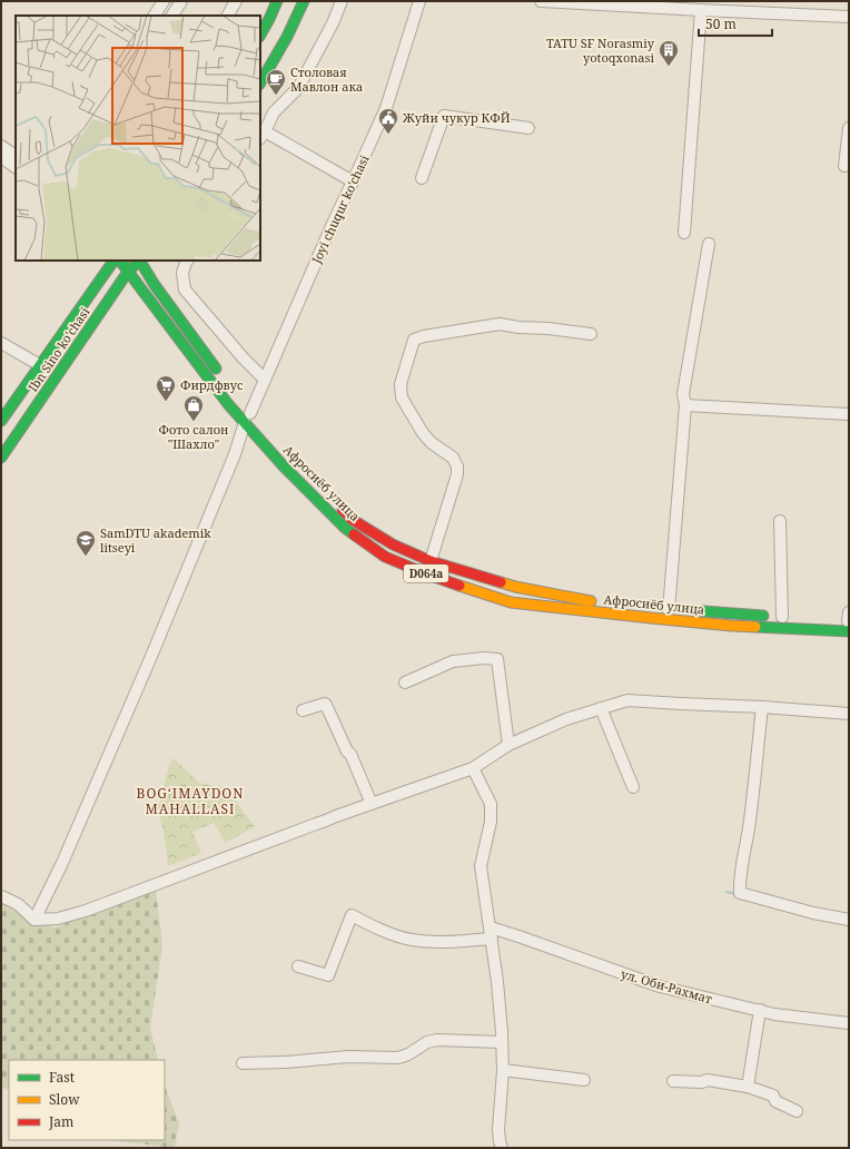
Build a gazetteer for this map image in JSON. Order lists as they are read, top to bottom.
{
  "streets": {
    "main road": ["Ibn Sino ko'chasi", "Афросиёб улица", "D064a"],
    "street": ["Joyi chuqur ko'chasi", "ул. Оби-Рахмат"]
  },
  "crossings": [
    ["Joyi chuqur ko'chasi", "Афросиёб улица"],
    ["Ibn Sino ko'chasi", "Афросиёб улица"]
  ],
  "districts": ["BOG‘IMAYDON MAHALLASI"],
  "places": {
    "building": ["TATU SF Norasmiy yotoqxonasi"],
    "cafe": ["Столовая Мавлон ака"],
    "public building": ["Жуйи чукур КФЙ"],
    "supermarket": ["Фирдфвус"],
    "shop": ["Фото салон \"Шахло\""],
    "school or university": ["SamDTU akademik litseyi"]
  },
  "legend": ["Fast", "Slow", "Jam"],
  "scale_bar": "50 m"
}
